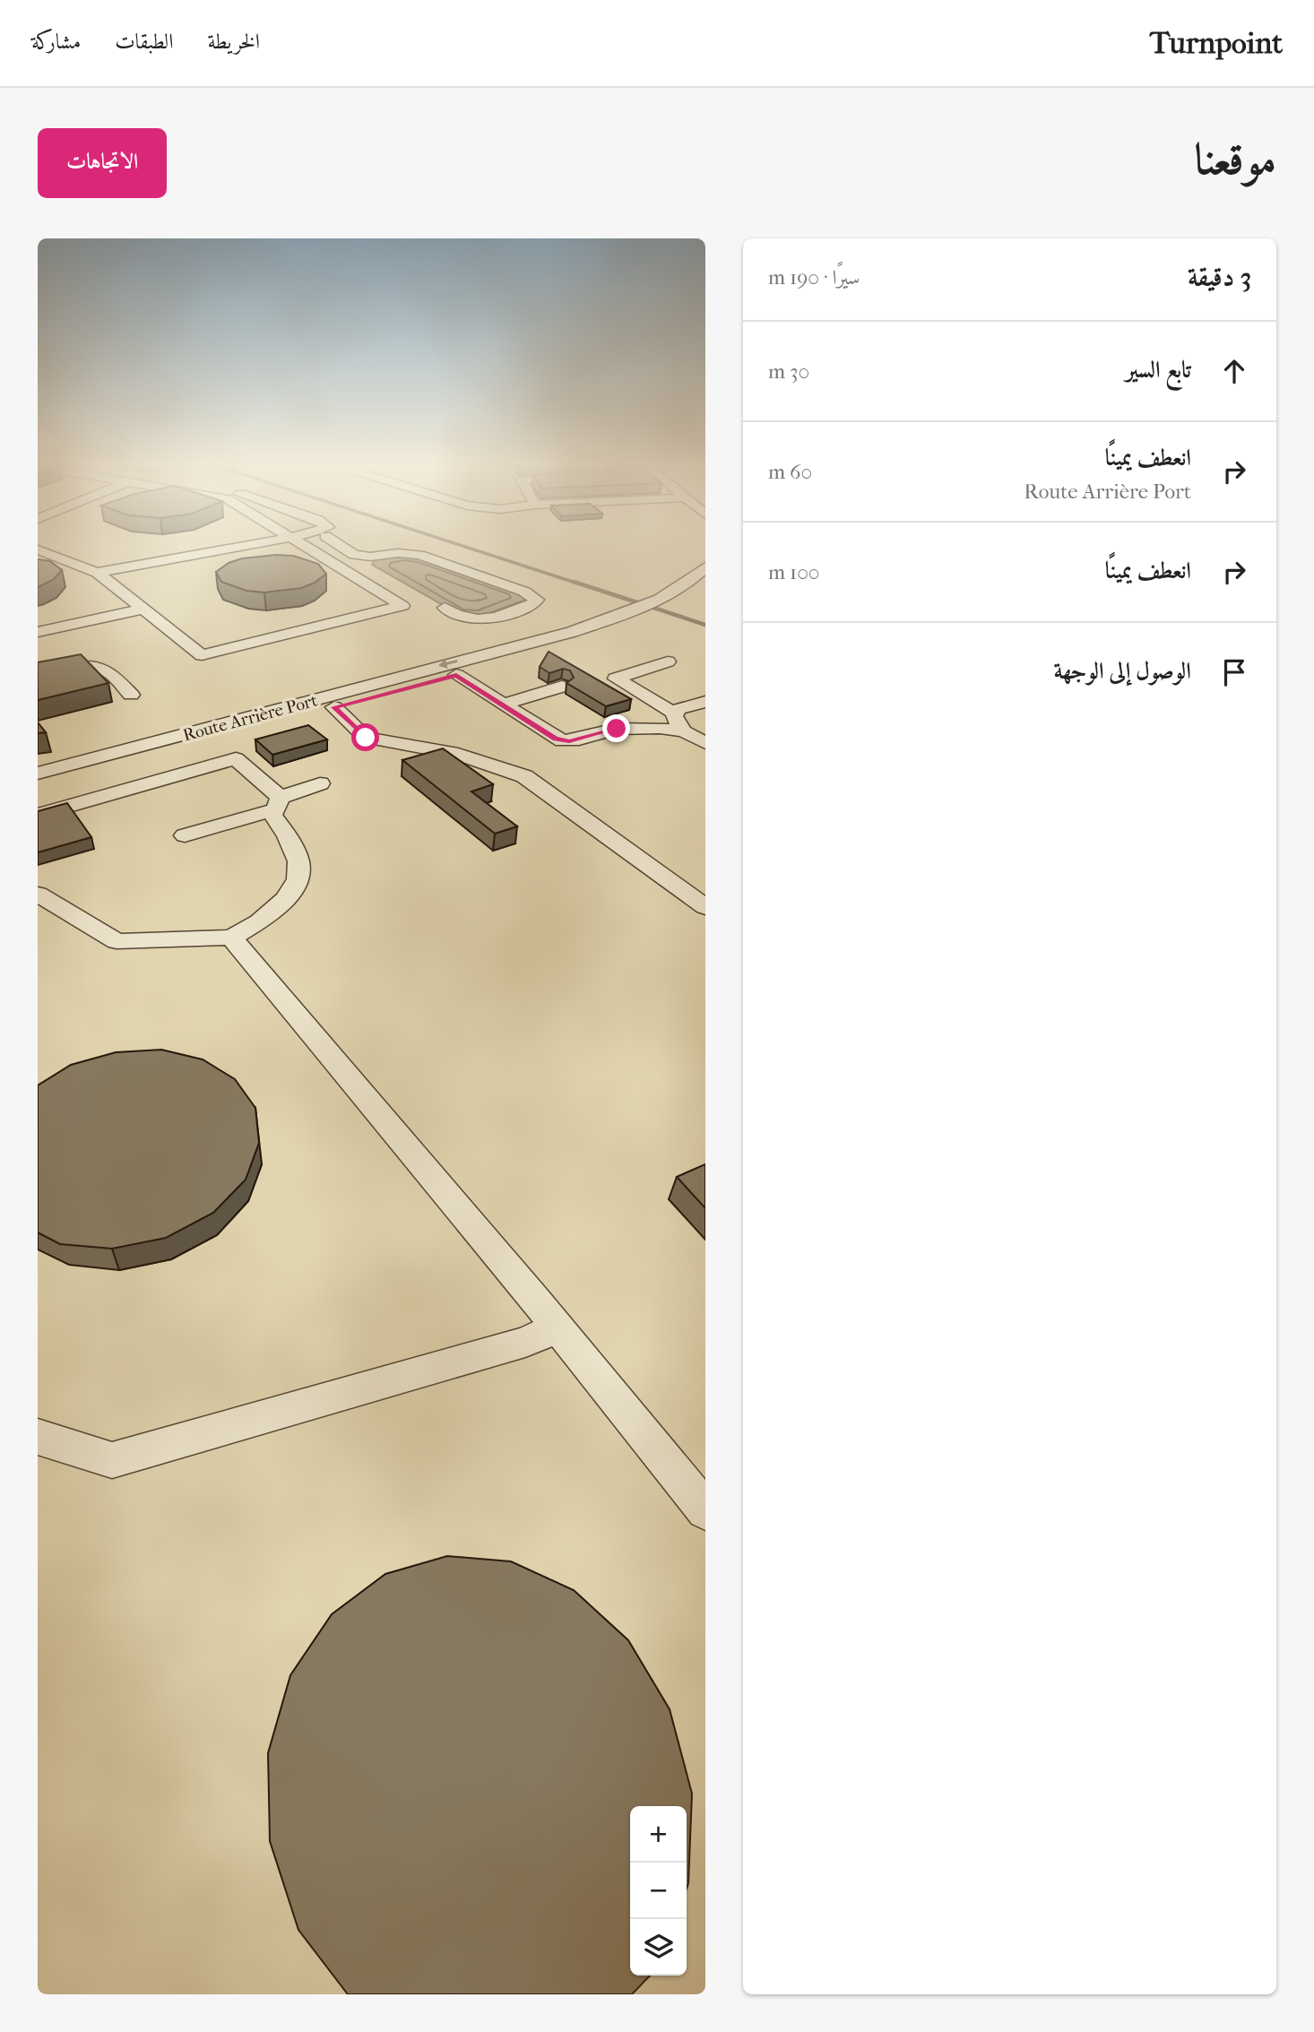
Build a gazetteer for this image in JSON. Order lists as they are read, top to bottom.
{
  "streets": {
    "street": ["Route Arrière Port"]
  },
  "page": {
    "header": "Turnpoint",
    "nav": ["الخريطة", "الطبقات", "مشاركة"],
    "title": "موقعنا",
    "buttons": "الاتجاهات",
    "heading": ["3 دقيقة", "سيرًا · 190 m"],
    "list": [
      ["تابع السير", "30 m"],
      ["انعطف يمينًا", "Route Arrière Port", "60 m"],
      ["انعطف يمينًا", "100 m"],
      "الوصول إلى الوجهة"
    ],
    "map_buttons": ["+", "−"]
  }
}
